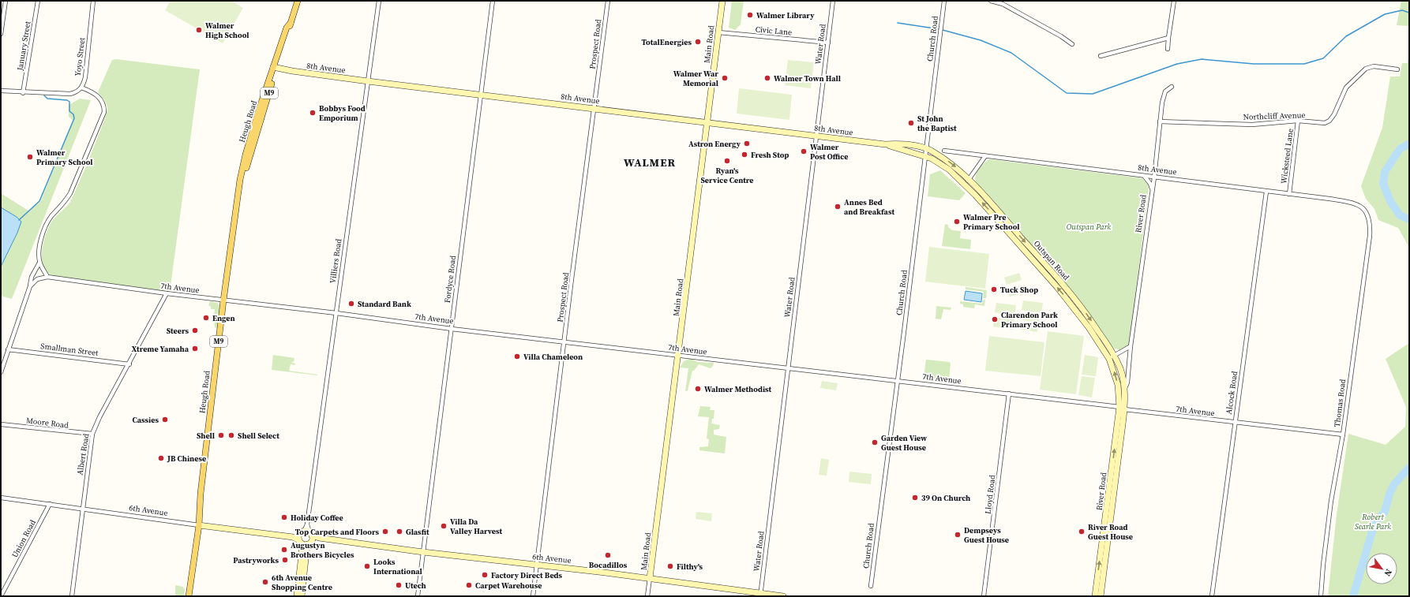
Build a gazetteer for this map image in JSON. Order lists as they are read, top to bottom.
{
  "streets": {
    "main road": ["M9", "Heugh Road"],
    "street": [
      "Civic Lane",
      "Church Road",
      "Prospect Road",
      "Main Road",
      "Water Road",
      "January Street",
      "Yoyo Street",
      "8th Avenue",
      "Northcliff Avenue",
      "Wicksteed Lane",
      "River Road",
      "Outspan Road",
      "Villiers Road",
      "Fordyce Road",
      "7th Avenue",
      "Smallman Street",
      "Alcock Road",
      "Thomas Road",
      "Moore Road",
      "Albert Road",
      "Lloyd Road",
      "6th Avenue",
      "Union Road"
    ]
  },
  "crossings": [
    ["Civic Lane", "Main Road"],
    ["Civic Lane", "Water Road"],
    ["Church Road", "8th Avenue"],
    ["Church Road", "Outspan Road"],
    ["Church Road", "7th Avenue"],
    ["Prospect Road", "8th Avenue"],
    ["Prospect Road", "7th Avenue"],
    ["Prospect Road", "6th Avenue"],
    ["Main Road", "8th Avenue"],
    ["Main Road", "7th Avenue"],
    ["Main Road", "6th Avenue"],
    ["Water Road", "8th Avenue"],
    ["Water Road", "7th Avenue"],
    ["Water Road", "6th Avenue"],
    ["January Street", "Yoyo Street"],
    ["8th Avenue", "Heugh Road"],
    ["8th Avenue", "Wicksteed Lane"],
    ["8th Avenue", "River Road"],
    ["8th Avenue", "Outspan Road"],
    ["8th Avenue", "Villiers Road"],
    ["8th Avenue", "Fordyce Road"],
    ["8th Avenue", "Alcock Road"],
    ["8th Avenue", "Thomas Road"],
    ["Northcliff Avenue", "Wicksteed Lane"],
    ["Northcliff Avenue", "River Road"],
    ["Heugh Road", "7th Avenue"],
    ["Heugh Road", "6th Avenue"],
    ["River Road", "Outspan Road"],
    ["River Road", "7th Avenue"],
    ["Outspan Road", "7th Avenue"],
    ["Villiers Road", "7th Avenue"],
    ["Villiers Road", "6th Avenue"],
    ["Fordyce Road", "7th Avenue"],
    ["Fordyce Road", "6th Avenue"],
    ["7th Avenue", "Alcock Road"],
    ["7th Avenue", "Thomas Road"],
    ["7th Avenue", "Albert Road"],
    ["7th Avenue", "Lloyd Road"],
    ["Smallman Street", "Albert Road"],
    ["Moore Road", "Albert Road"],
    ["Albert Road", "6th Avenue"],
    ["6th Avenue", "Union Road"]
  ],
  "districts": ["WALMER"],
  "parks": ["Outspan Park", "Robert Searle Park"],
  "places": [
    "Walmer Library",
    "Walmer High School",
    "TotalEnergies",
    "Walmer War Memorial",
    "Walmer Town Hall",
    "Bobbys Food Emporium",
    "St John the Baptist",
    "Astron Energy",
    "Walmer Post Office",
    "Fresh Stop",
    "Walmer Primary School",
    "Ryan's Service Centre",
    "Annes Bed and Breakfast",
    "Walmer Pre Primary School",
    "Tuck Shop",
    "Standard Bank",
    "Engen",
    "Clarendon Park Primary School",
    "Steers",
    "Xtreme Yamaha",
    "Villa Chameleon",
    "Walmer Methodist",
    "Cassies",
    "Shell",
    "Shell Select",
    "Garden View Guest House",
    "JB Chinese",
    "39 On Church",
    "Holiday Coffee",
    "Villa Da Valley Harvest",
    "Top Carpets and Floors",
    "Glasfit",
    "River Road Guest House",
    "Dempseys Guest House",
    "Augustyn Brothers Bicycles",
    "Bocadillos",
    "Pastryworks",
    "Looks International",
    "Filthy's",
    "Factory Direct Beds",
    "6th Avenue Shopping Centre",
    "Utech",
    "Carpet Warehouse"
  ],
  "north": "bottom right"
}
